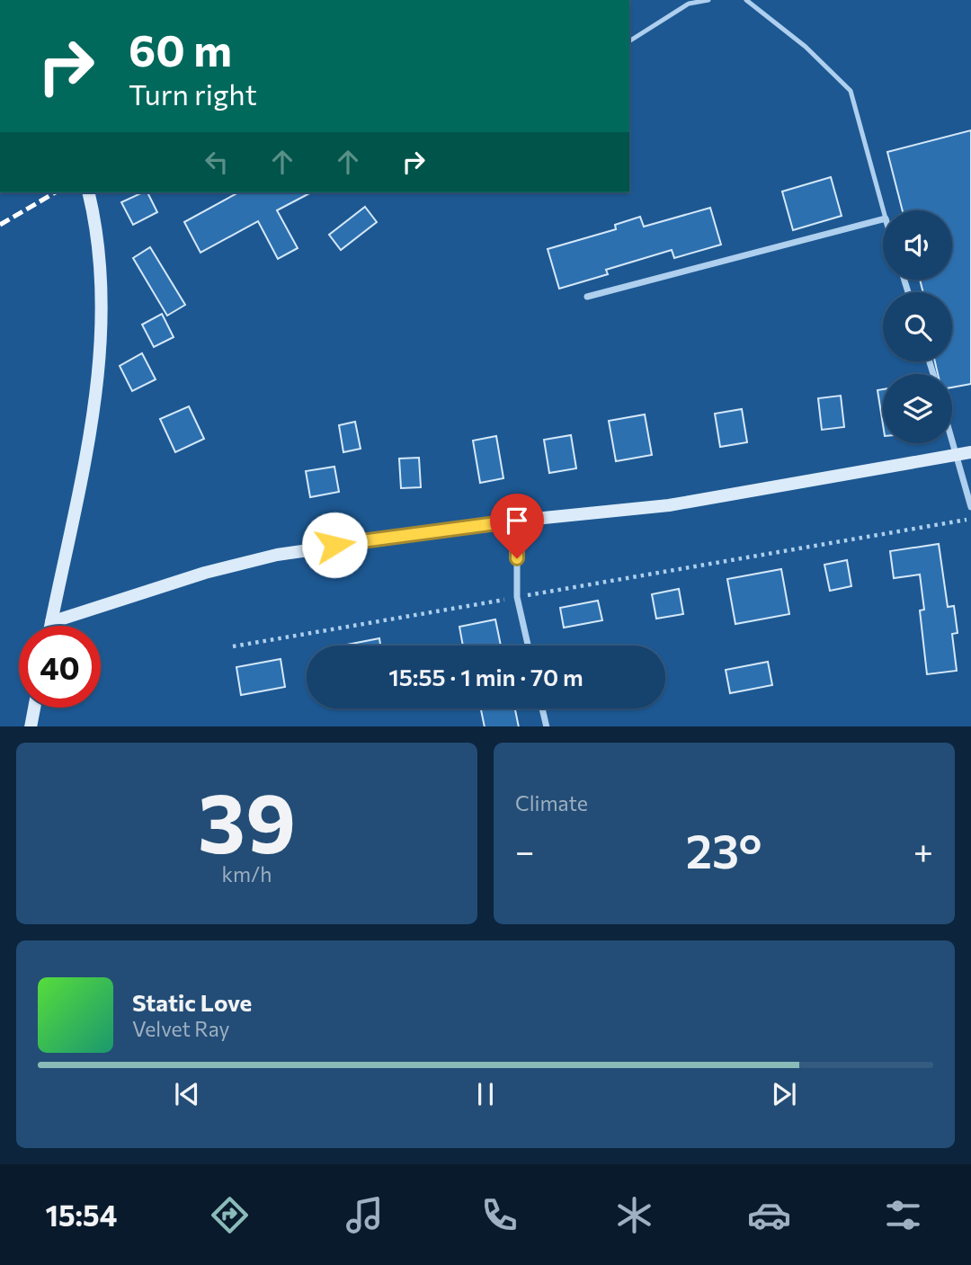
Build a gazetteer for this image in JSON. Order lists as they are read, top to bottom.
{
  "page": {
    "turn": ["60 m", "Turn right"],
    "limit": "40",
    "trip": "15:55 · 1 min · 70 m",
    "tile": [
      ["39", "km/h"],
      "Climate"
    ],
    "heat": ["−", "23°", "+"],
    "song": ["Static Love", "Velvet Ray"],
    "tabs": "15:54"
  }
}
